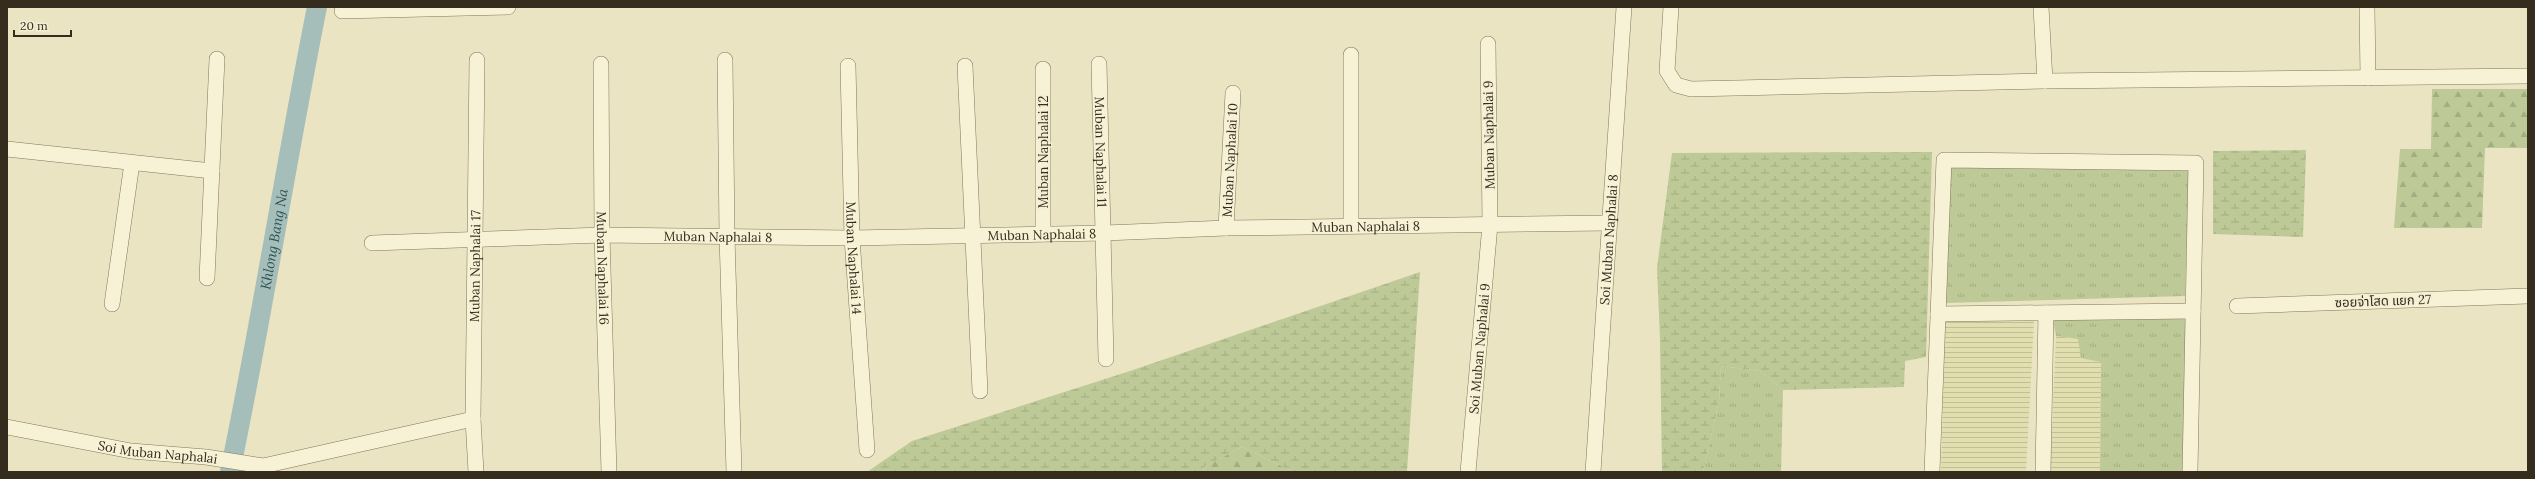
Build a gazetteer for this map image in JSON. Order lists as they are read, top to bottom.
{
  "streets": {
    "street": [
      "Muban Naphalai 9",
      "Muban Naphalai 12",
      "Muban Naphalai 11",
      "Muban Naphalai 10",
      "Muban Naphalai 8",
      "Soi Muban Naphalai 8",
      "Muban Naphalai 14",
      "Muban Naphalai 17",
      "Muban Naphalai 16",
      "ซอยจ่าโสด แยก 27",
      "Soi Muban Naphalai 9",
      "Soi Muban Naphalai"
    ]
  },
  "crossings": [
    ["Muban Naphalai 9", "Muban Naphalai 8"],
    ["Muban Naphalai 9", "Soi Muban Naphalai 9"],
    ["Muban Naphalai 12", "Muban Naphalai 8"],
    ["Muban Naphalai 11", "Muban Naphalai 8"],
    ["Muban Naphalai 10", "Muban Naphalai 8"],
    ["Muban Naphalai 8", "Soi Muban Naphalai 8"],
    ["Muban Naphalai 8", "Muban Naphalai 14"],
    ["Muban Naphalai 8", "Muban Naphalai 17"],
    ["Muban Naphalai 8", "Muban Naphalai 16"],
    ["Muban Naphalai 8", "Soi Muban Naphalai 9"],
    ["Muban Naphalai 17", "Soi Muban Naphalai"]
  ],
  "water": ["Khlong Bang Na"],
  "scale_bar": "20 m"
}
